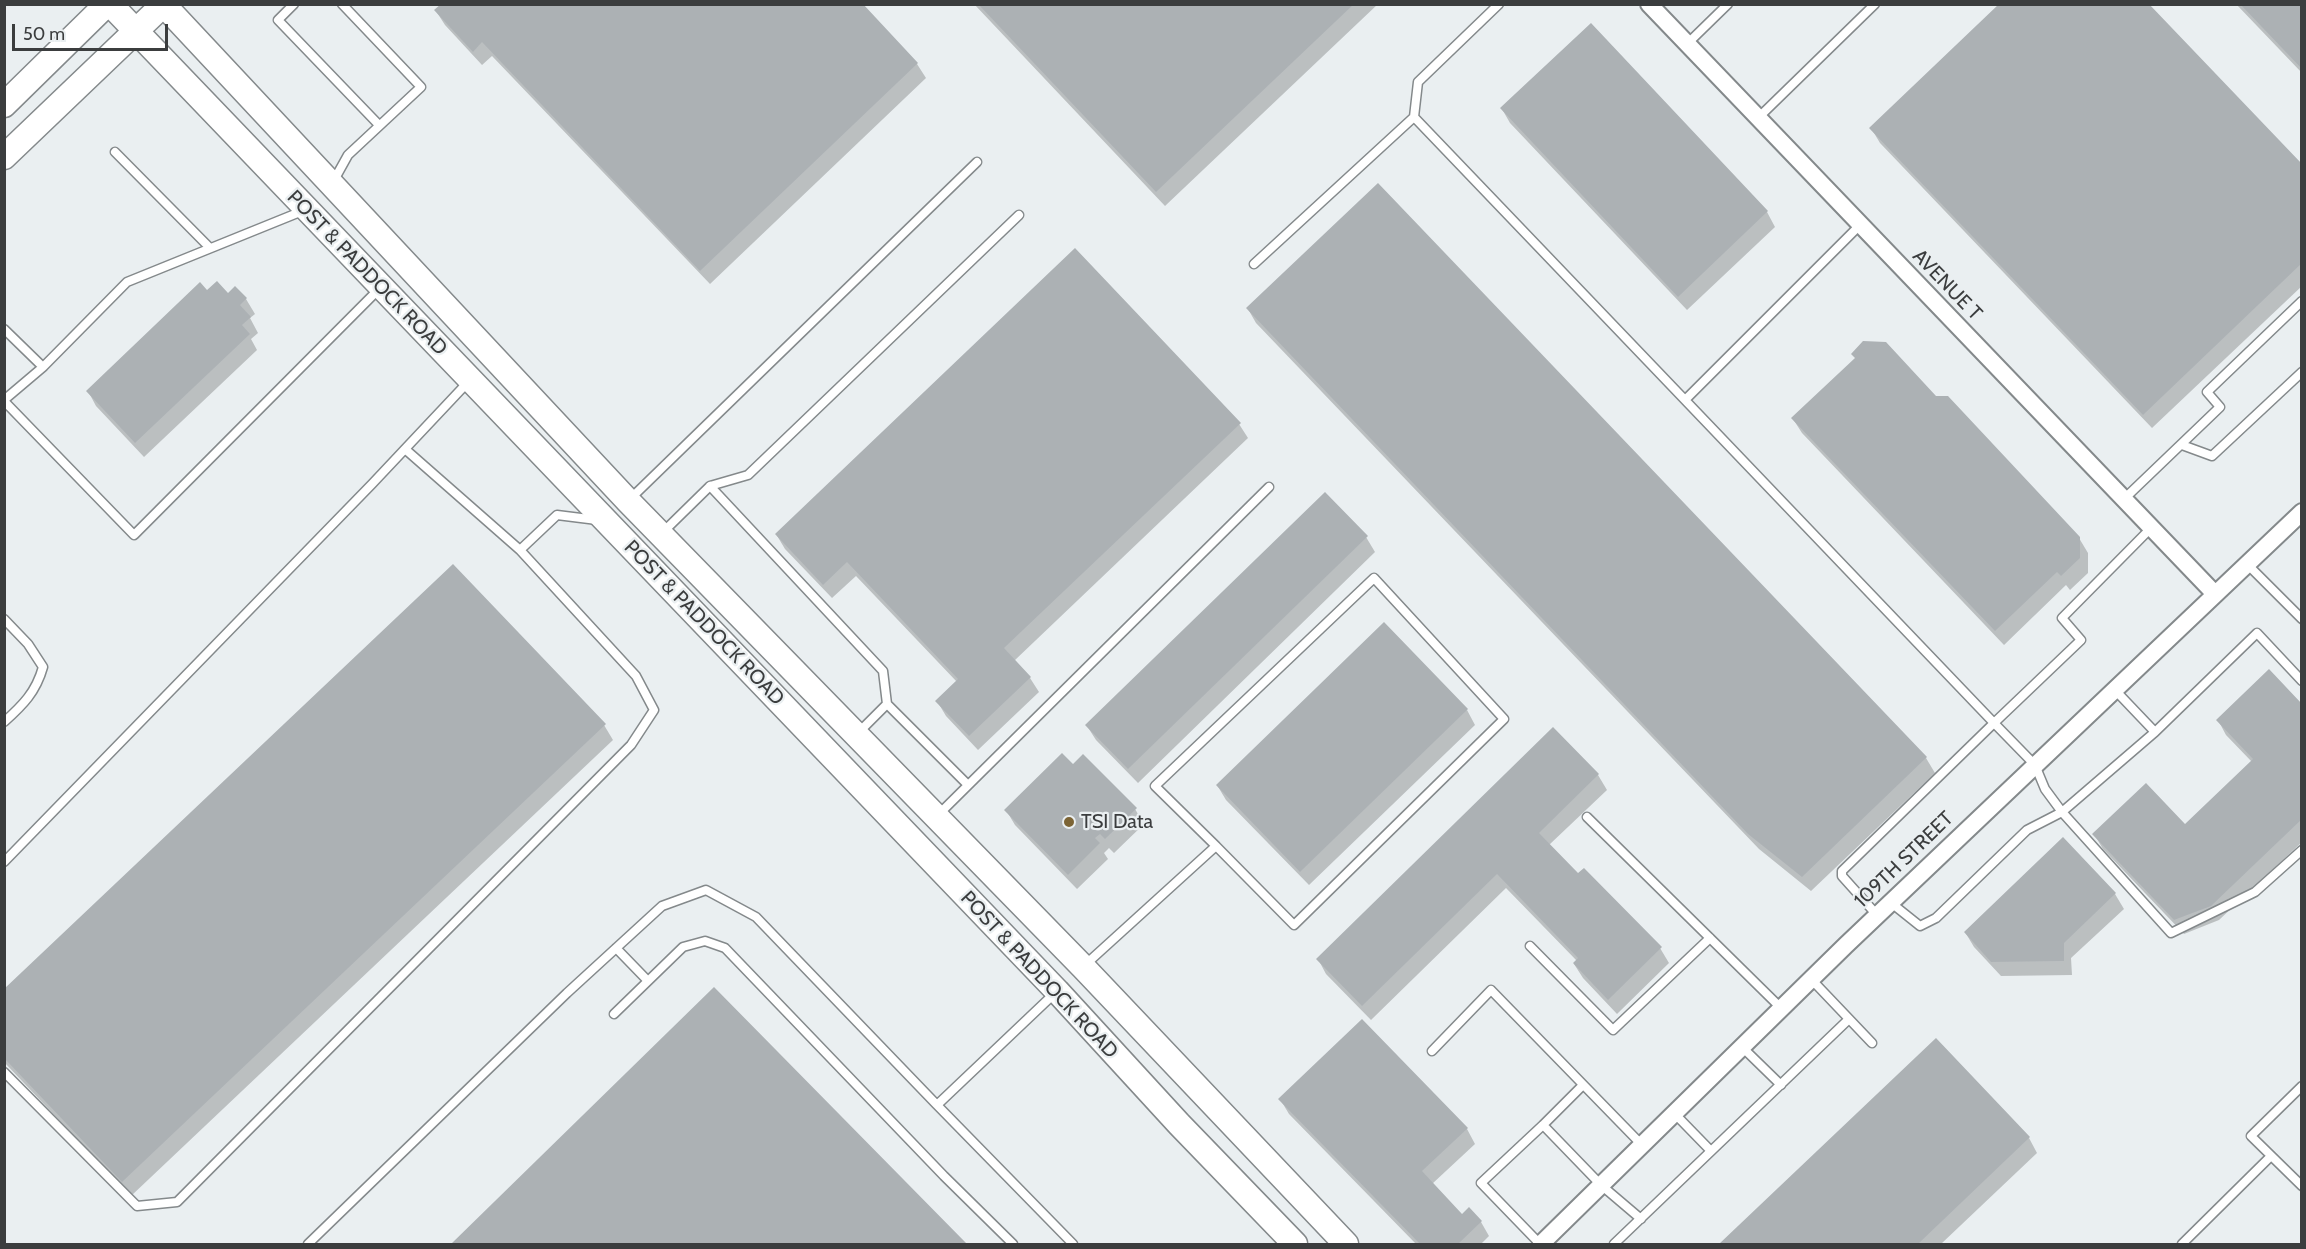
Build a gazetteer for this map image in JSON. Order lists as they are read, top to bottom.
{
  "streets": {
    "street": ["POST & PADDOCK ROAD", "AVENUE T", "109TH STREET"]
  },
  "crossings": [
    ["AVENUE T", "109TH STREET"]
  ],
  "places": ["TSI Data"],
  "scale_bar": "50 m"
}
